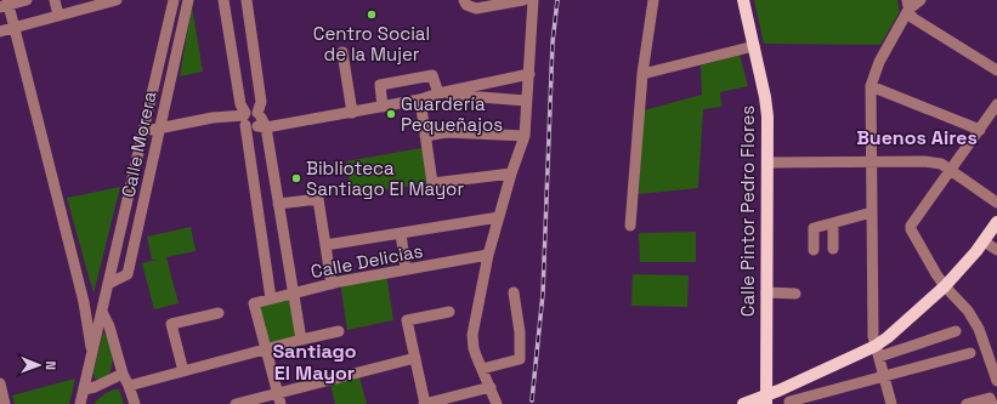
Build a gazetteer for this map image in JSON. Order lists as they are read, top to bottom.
{
  "streets": {
    "main road": ["Calle Pintor Pedro Flores"],
    "street": ["Calle Morera", "Calle Delicias"]
  },
  "districts": ["Buenos Aires", "Santiago El Mayor"],
  "places": ["Centro Social de la Mujer", "Guardería Pequeñajos", "Biblioteca Santiago El Mayor"],
  "north": "right"
}
